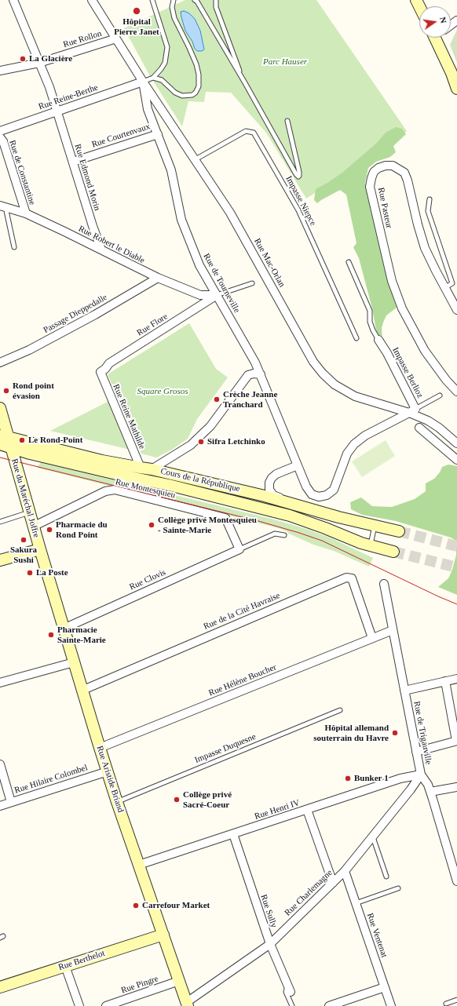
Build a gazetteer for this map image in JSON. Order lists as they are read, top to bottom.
{
  "streets": {
    "main road": [
      "Cours de la République",
      "Rue du Maréchal Joffre",
      "Rue Aristide Briand",
      "Rue Berthelot"
    ],
    "street": [
      "Rue Rollon",
      "Rue Reine-Berthe",
      "Rue Courtenvaux",
      "Rue de Constantine",
      "Rue Edmond Morin",
      "Rue Pasteur",
      "Rue Robert le Diable",
      "Rue Mac-Orlan",
      "Rue de Tourneville",
      "Passage Dieppedalle",
      "Rue Flore",
      "Impasse Berlioz",
      "Rue Reine Mathilde",
      "Rue Montesquieu",
      "Rue Clovis",
      "Rue de la Cité Havraise",
      "Rue Hélène Boucher",
      "Rue de Trigauville",
      "Rue Hilaire Colombel",
      "Rue Henri IV",
      "Rue Charlemagne",
      "Rue Sully",
      "Rue Ventenat",
      "Rue Pingre"
    ],
    "lane": ["Impasse Niepce", "Impasse Duquesne"]
  },
  "crossings": [
    ["Rue Rollon", "Rue Edmond Morin"],
    ["Rue Rollon", "Rue de Tourneville"],
    ["Rue Reine-Berthe", "Rue Edmond Morin"],
    ["Rue Reine-Berthe", "Rue Mac-Orlan"],
    ["Rue Reine-Berthe", "Rue de Tourneville"],
    ["Rue Courtenvaux", "Rue Edmond Morin"],
    ["Rue Courtenvaux", "Rue de Tourneville"],
    ["Rue de Constantine", "Rue Robert le Diable"],
    ["Rue Edmond Morin", "Rue Robert le Diable"],
    ["Impasse Niepce", "Rue Mac-Orlan"],
    ["Rue Robert le Diable", "Rue de Tourneville"],
    ["Rue Robert le Diable", "Passage Dieppedalle"],
    ["Rue Robert le Diable", "Rue Flore"],
    ["Rue Mac-Orlan", "Rue de Tourneville"],
    ["Rue Mac-Orlan", "Impasse Berlioz"],
    ["Rue de Tourneville", "Rue Flore"],
    ["Rue Flore", "Rue Reine Mathilde"],
    ["Rue Reine Mathilde", "Cours de la République"],
    ["Cours de la République", "Rue du Maréchal Joffre"],
    ["Rue Montesquieu", "Rue du Maréchal Joffre"],
    ["Rue Montesquieu", "Rue Clovis"],
    ["Rue du Maréchal Joffre", "Rue Aristide Briand"],
    ["Rue Clovis", "Rue Aristide Briand"],
    ["Rue de la Cité Havraise", "Rue Hélène Boucher"],
    ["Rue de la Cité Havraise", "Rue Aristide Briand"],
    ["Rue Hélène Boucher", "Rue de Trigauville"],
    ["Rue Hélène Boucher", "Rue Aristide Briand"],
    ["Rue de Trigauville", "Rue Henri IV"],
    ["Rue de Trigauville", "Rue Charlemagne"],
    ["Impasse Duquesne", "Rue Aristide Briand"],
    ["Rue Hilaire Colombel", "Rue Aristide Briand"],
    ["Rue Aristide Briand", "Rue Henri IV"],
    ["Rue Aristide Briand", "Rue Charlemagne"],
    ["Rue Aristide Briand", "Rue Berthelot"],
    ["Rue Aristide Briand", "Rue Pingre"],
    ["Rue Henri IV", "Rue Charlemagne"],
    ["Rue Henri IV", "Rue Sully"],
    ["Rue Charlemagne", "Rue Sully"],
    ["Rue Charlemagne", "Rue Ventenat"]
  ],
  "parks": ["Parc Hauser", "Square Grosos"],
  "places": [
    "Hôpital Pierre Janet",
    "La Glacière",
    "Rond point évasion",
    "Crèche Jeanne Tranchard",
    "Le Rond-Point",
    "Sifra Letchinko",
    "Collège privé Montesquieu - Sainte-Marie",
    "Pharmacie du Rond Point",
    "Sakura Sushi",
    "La Poste",
    "Pharmacie Sainte-Marie",
    "Hôpital allemand souterrain du Havre",
    "Bunker 1",
    "Collège privé Sacré-Coeur",
    "Carrefour Market"
  ],
  "north": "right"
}
